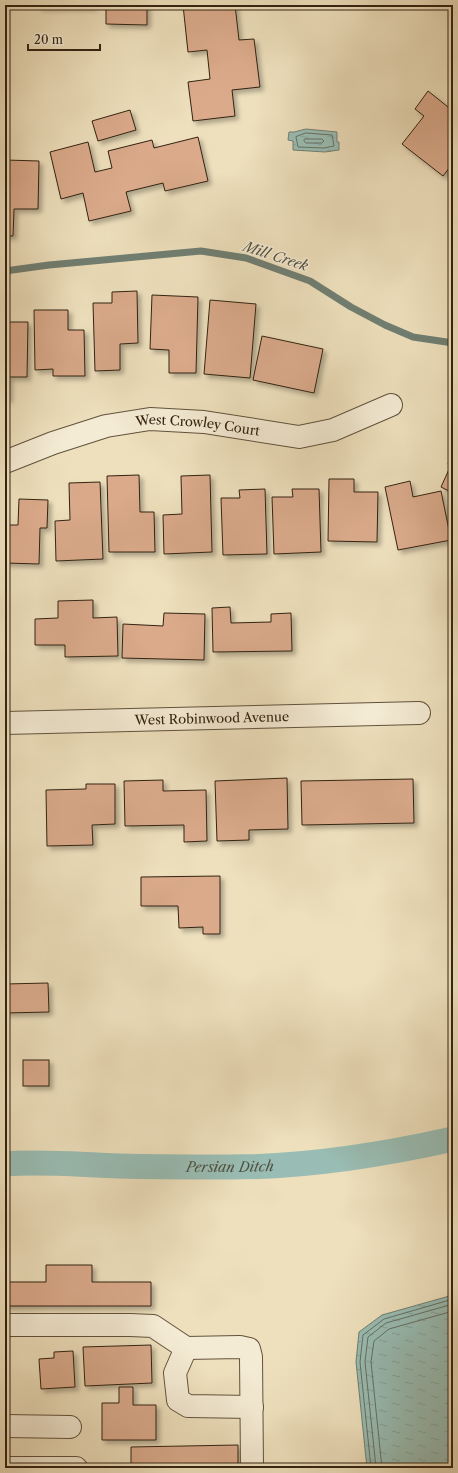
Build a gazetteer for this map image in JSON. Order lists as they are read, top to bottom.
{
  "streets": {
    "street": ["West Crowley Court", "West Robinwood Avenue"]
  },
  "water": ["Mill Creek", "Persian Ditch"],
  "scale_bar": "20 m"
}
